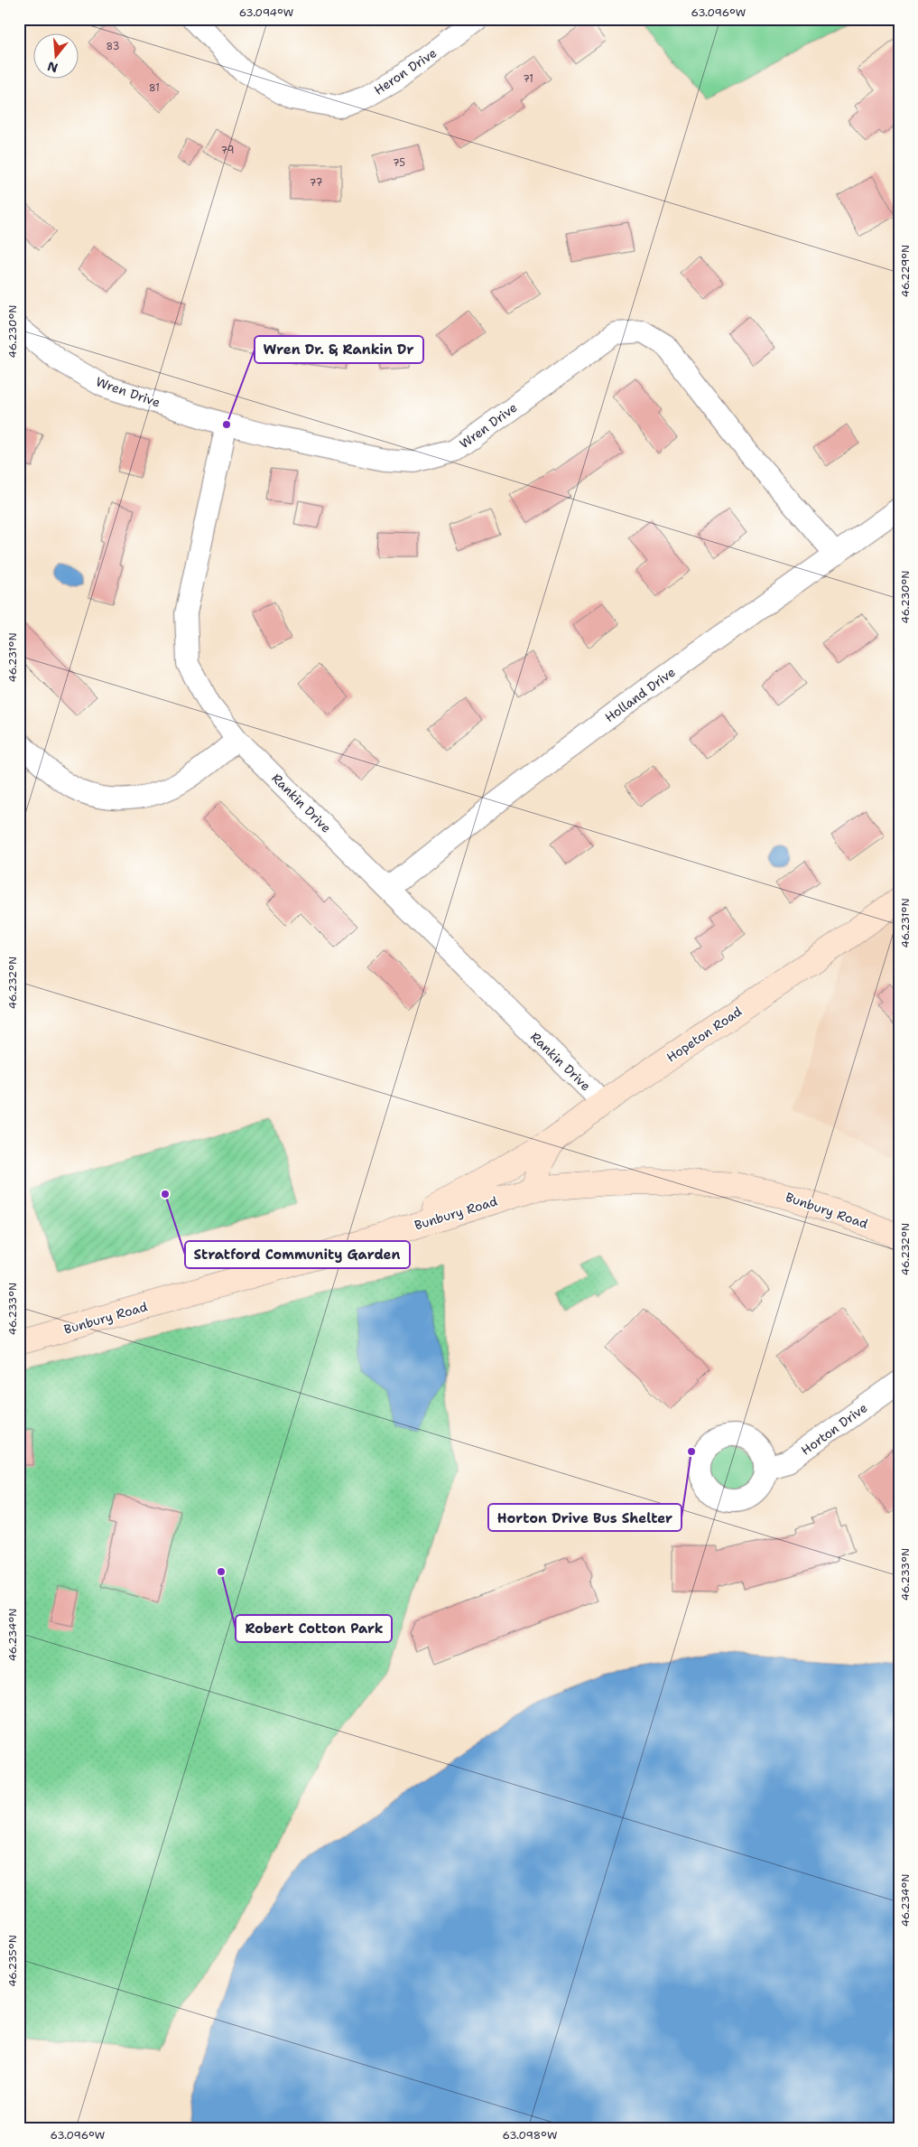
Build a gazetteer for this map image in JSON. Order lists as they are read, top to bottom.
{
  "streets": {
    "main road": ["Hopeton Road", "Bunbury Road"],
    "street": [
      "Heron Drive",
      "Wren Drive",
      "Holland Drive",
      "Rankin Drive",
      "Horton Drive"
    ]
  },
  "crossings": [
    ["Wren Drive", "Holland Drive"],
    ["Wren Drive", "Rankin Drive"],
    ["Holland Drive", "Rankin Drive"],
    ["Rankin Drive", "Hopeton Road"],
    ["Hopeton Road", "Bunbury Road"]
  ],
  "places": [
    "Wren Dr. & Rankin Dr",
    "Stratford Community Garden",
    "Horton Drive Bus Shelter",
    "Robert Cotton Park"
  ],
  "house_numbers": [
    "83",
    "71",
    "81",
    "79",
    "75",
    "77"
  ],
  "north": "bottom",
  "coordinates": [
    "63.094°W",
    "63.096°W",
    "46.229°N",
    "46.230°N",
    "46.231°N",
    "46.232°N",
    "46.233°N",
    "46.234°N",
    "46.235°N",
    "63.098°W"
  ]
}
